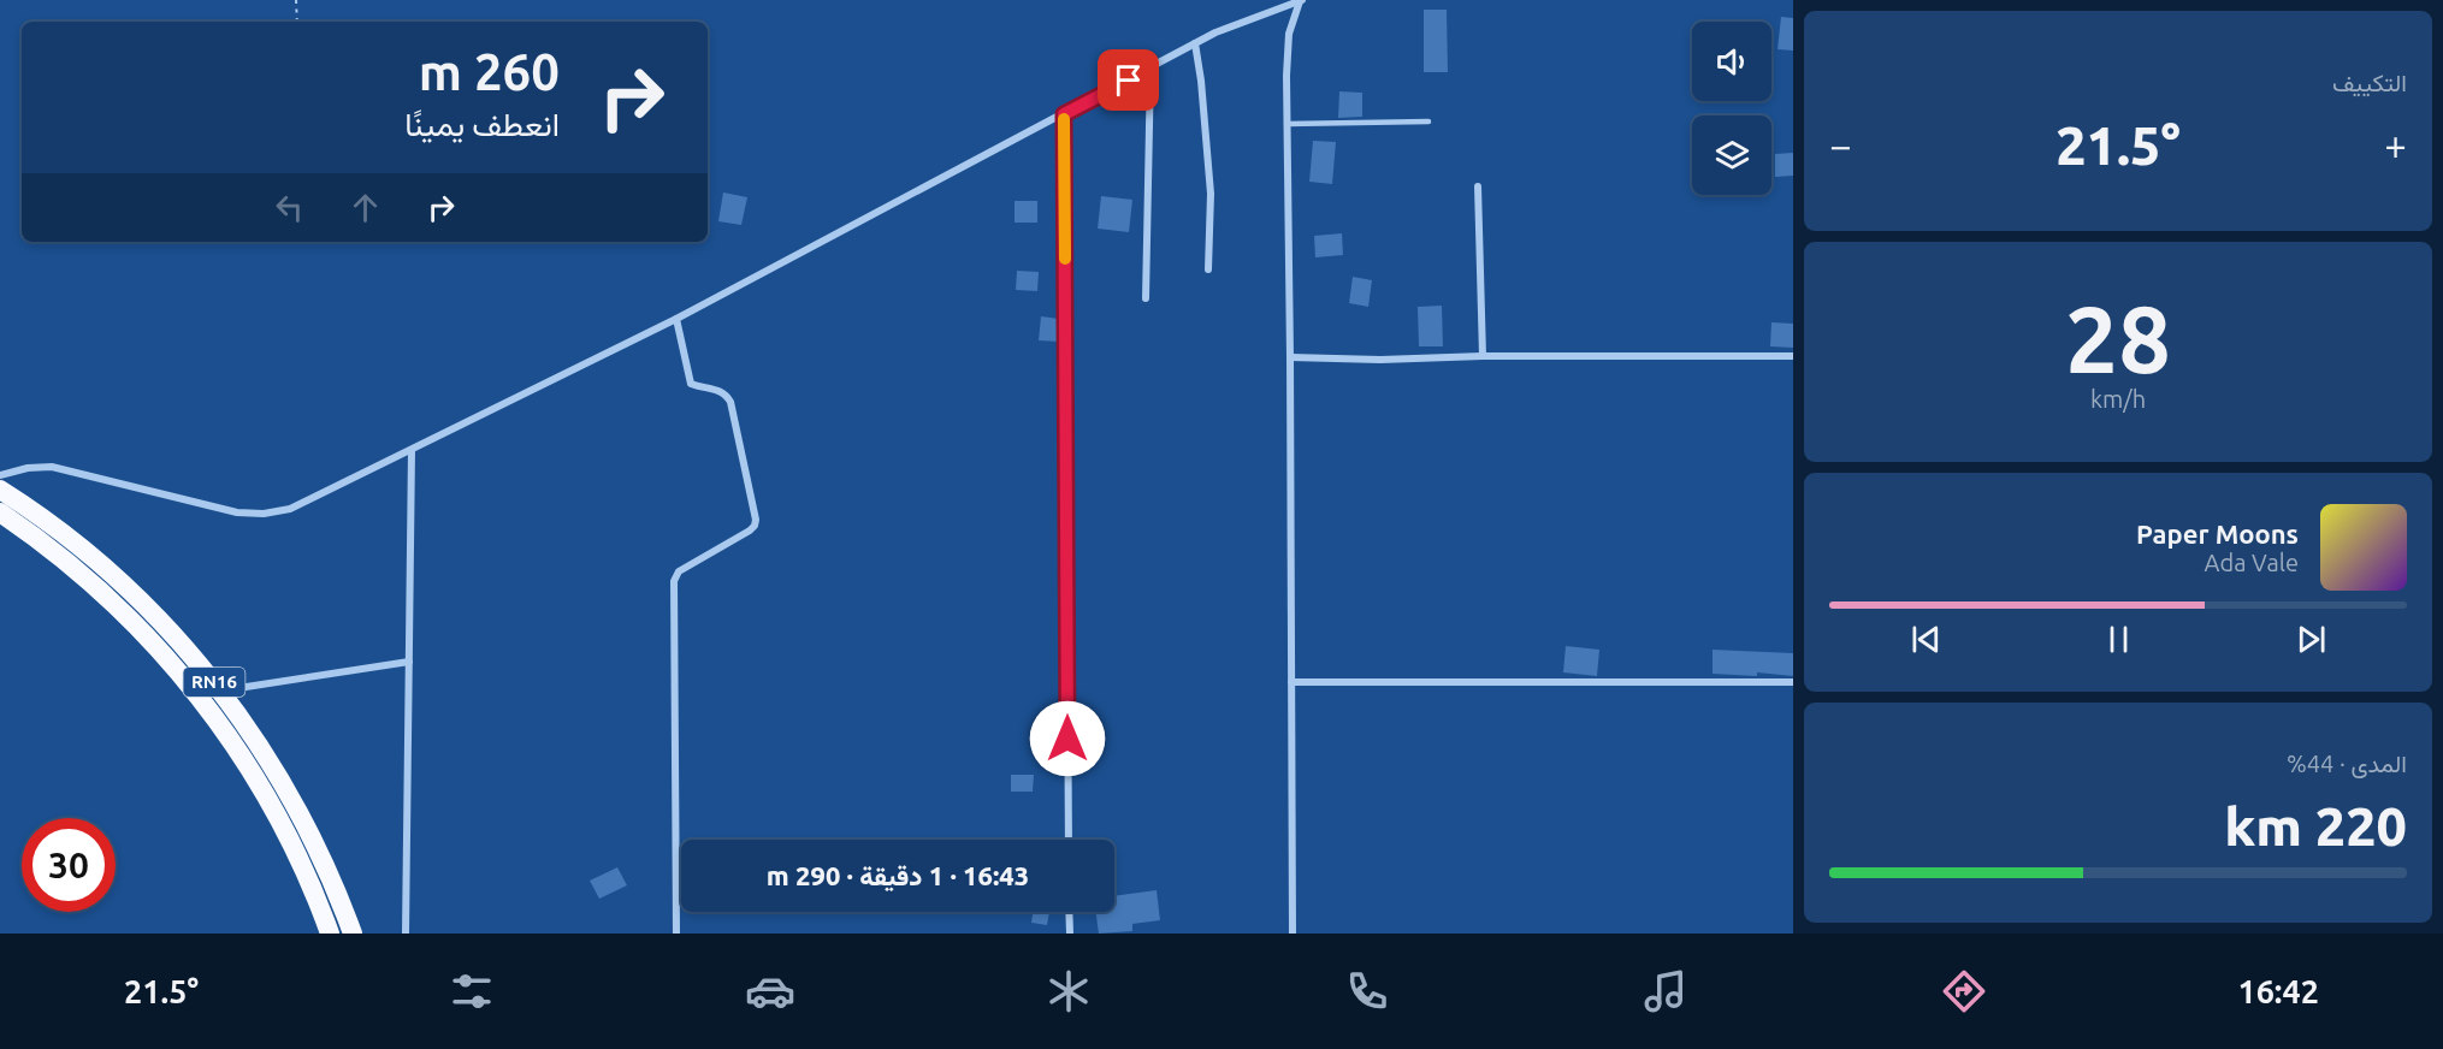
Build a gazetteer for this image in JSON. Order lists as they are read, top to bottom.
{
  "streets": {
    "highway": ["RN16"]
  },
  "page": {
    "tile": [
      "التكييف",
      ["28", "km/h"],
      ["المدى · 44%", "220 km"]
    ],
    "turn": ["260 m", "انعطف يمينًا"],
    "heat": ["−", "21.5°", "+"],
    "song": ["Paper Moons", "Ada Vale"],
    "limit": "30",
    "trip": "16:43 · 1 دقيقة · 290 m",
    "tabs": ["16:42", "21.5°"]
  }
}
